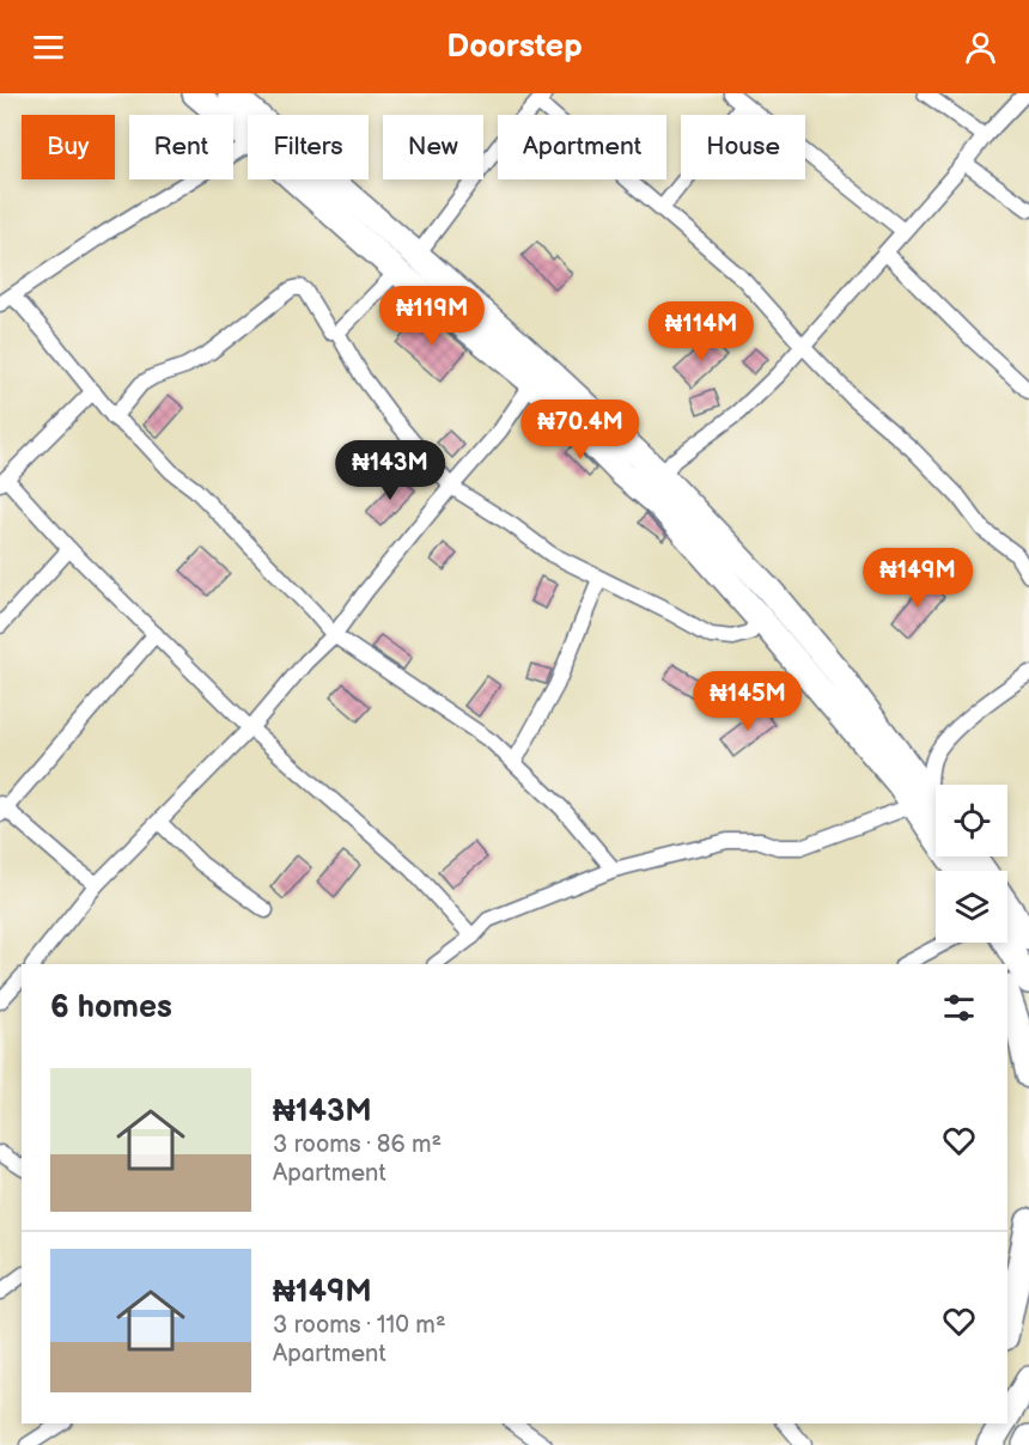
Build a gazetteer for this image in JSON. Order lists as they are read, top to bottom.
{
  "page": {
    "header": "Doorstep",
    "chip": [
      "Buy",
      "Rent",
      "Filters",
      "New",
      "Apartment",
      "House"
    ],
    "price": [
      "₦119M",
      "₦114M",
      "₦70.4M",
      "₦143M",
      "₦149M",
      "₦145M"
    ],
    "heading": "6 homes",
    "list": [
      {
        "name": "₦143M",
        "note": "3 rooms · 86 m² · Apartment"
      },
      {
        "name": "₦149M",
        "note": "3 rooms · 110 m² · Apartment"
      }
    ]
  }
}
